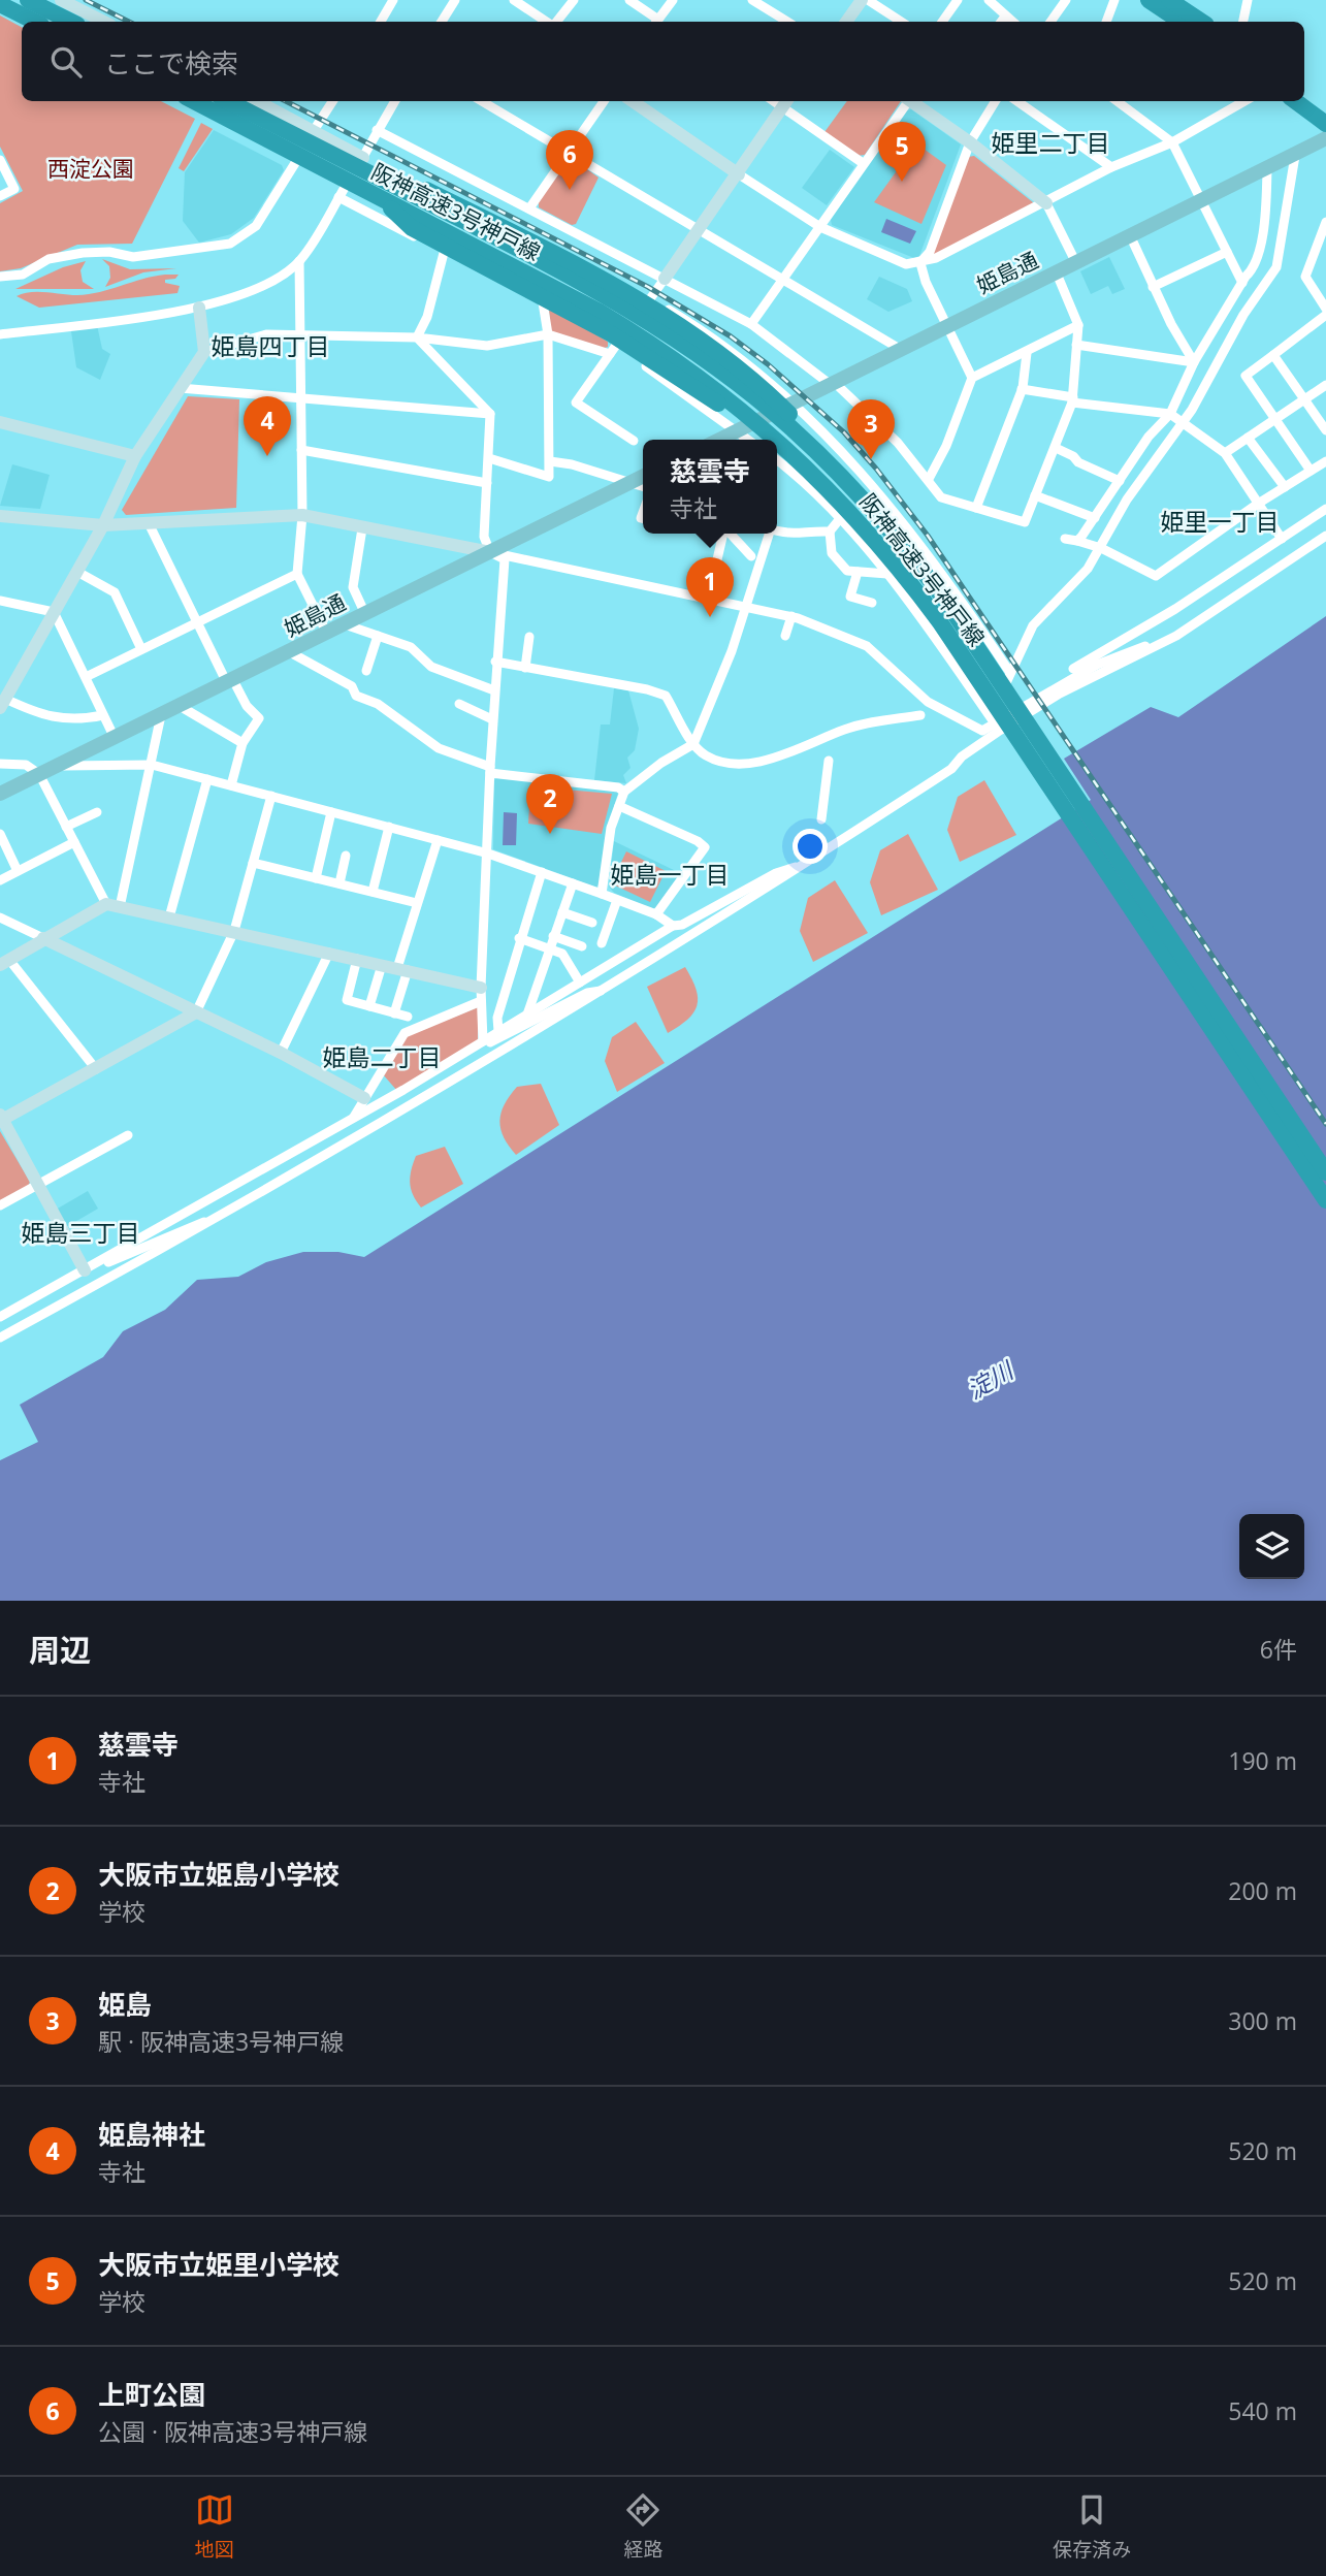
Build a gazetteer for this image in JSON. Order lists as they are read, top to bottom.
{
  "streets": {
    "highway": ["阪神高速3号神戸線"],
    "main road": ["姫島通"]
  },
  "districts": [
    "姫里二丁目",
    "姫島四丁目",
    "姫里一丁目",
    "姫島一丁目",
    "姫島二丁目",
    "姫島三丁目"
  ],
  "water": ["淀川"],
  "parks": ["西淀公園"],
  "page": {
    "search": "ここで検索",
    "pins": [
      "5",
      "6",
      "4",
      "3",
      "1",
      "2"
    ],
    "popup": ["慈雲寺", "寺社"],
    "heading": ["周辺", "6件"],
    "list": [
      {
        "mark": "1",
        "name": "慈雲寺",
        "note": "寺社",
        "value": "190 m"
      },
      {
        "mark": "2",
        "name": "大阪市立姫島小学校",
        "note": "学校",
        "value": "200 m"
      },
      {
        "mark": "3",
        "name": "姫島",
        "note": "駅 · 阪神高速3号神戸線",
        "value": "300 m"
      },
      {
        "mark": "4",
        "name": "姫島神社",
        "note": "寺社",
        "value": "520 m"
      },
      {
        "mark": "5",
        "name": "大阪市立姫里小学校",
        "note": "学校",
        "value": "520 m"
      },
      {
        "mark": "6",
        "name": "上町公園",
        "note": "公園 · 阪神高速3号神戸線",
        "value": "540 m"
      }
    ],
    "nav": ["地図", "経路", "保存済み"]
  }
}
